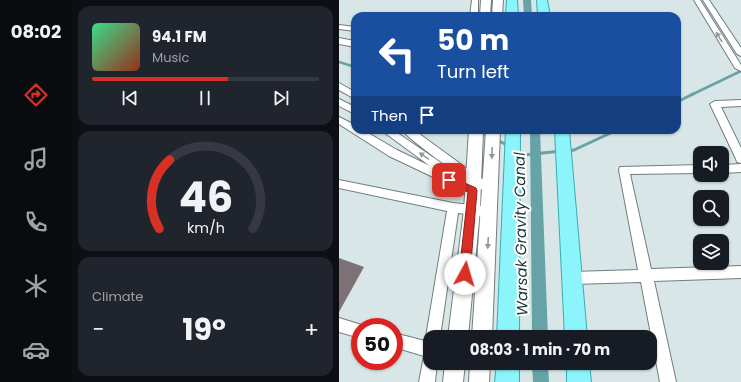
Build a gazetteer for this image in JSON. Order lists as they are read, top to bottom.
{
  "water": ["Warsak Gravity Canal"],
  "page": {
    "tabs": "08:02",
    "turn": ["50 m", "Turn left"],
    "song": ["94.1 FM", "Music"],
    "then": "Then",
    "tile": "Climate",
    "heat": ["−", "19°", "+"],
    "limit": "50",
    "trip": "08:03 · 1 min · 70 m",
    "gauge": ["46", "km/h"]
  }
}
